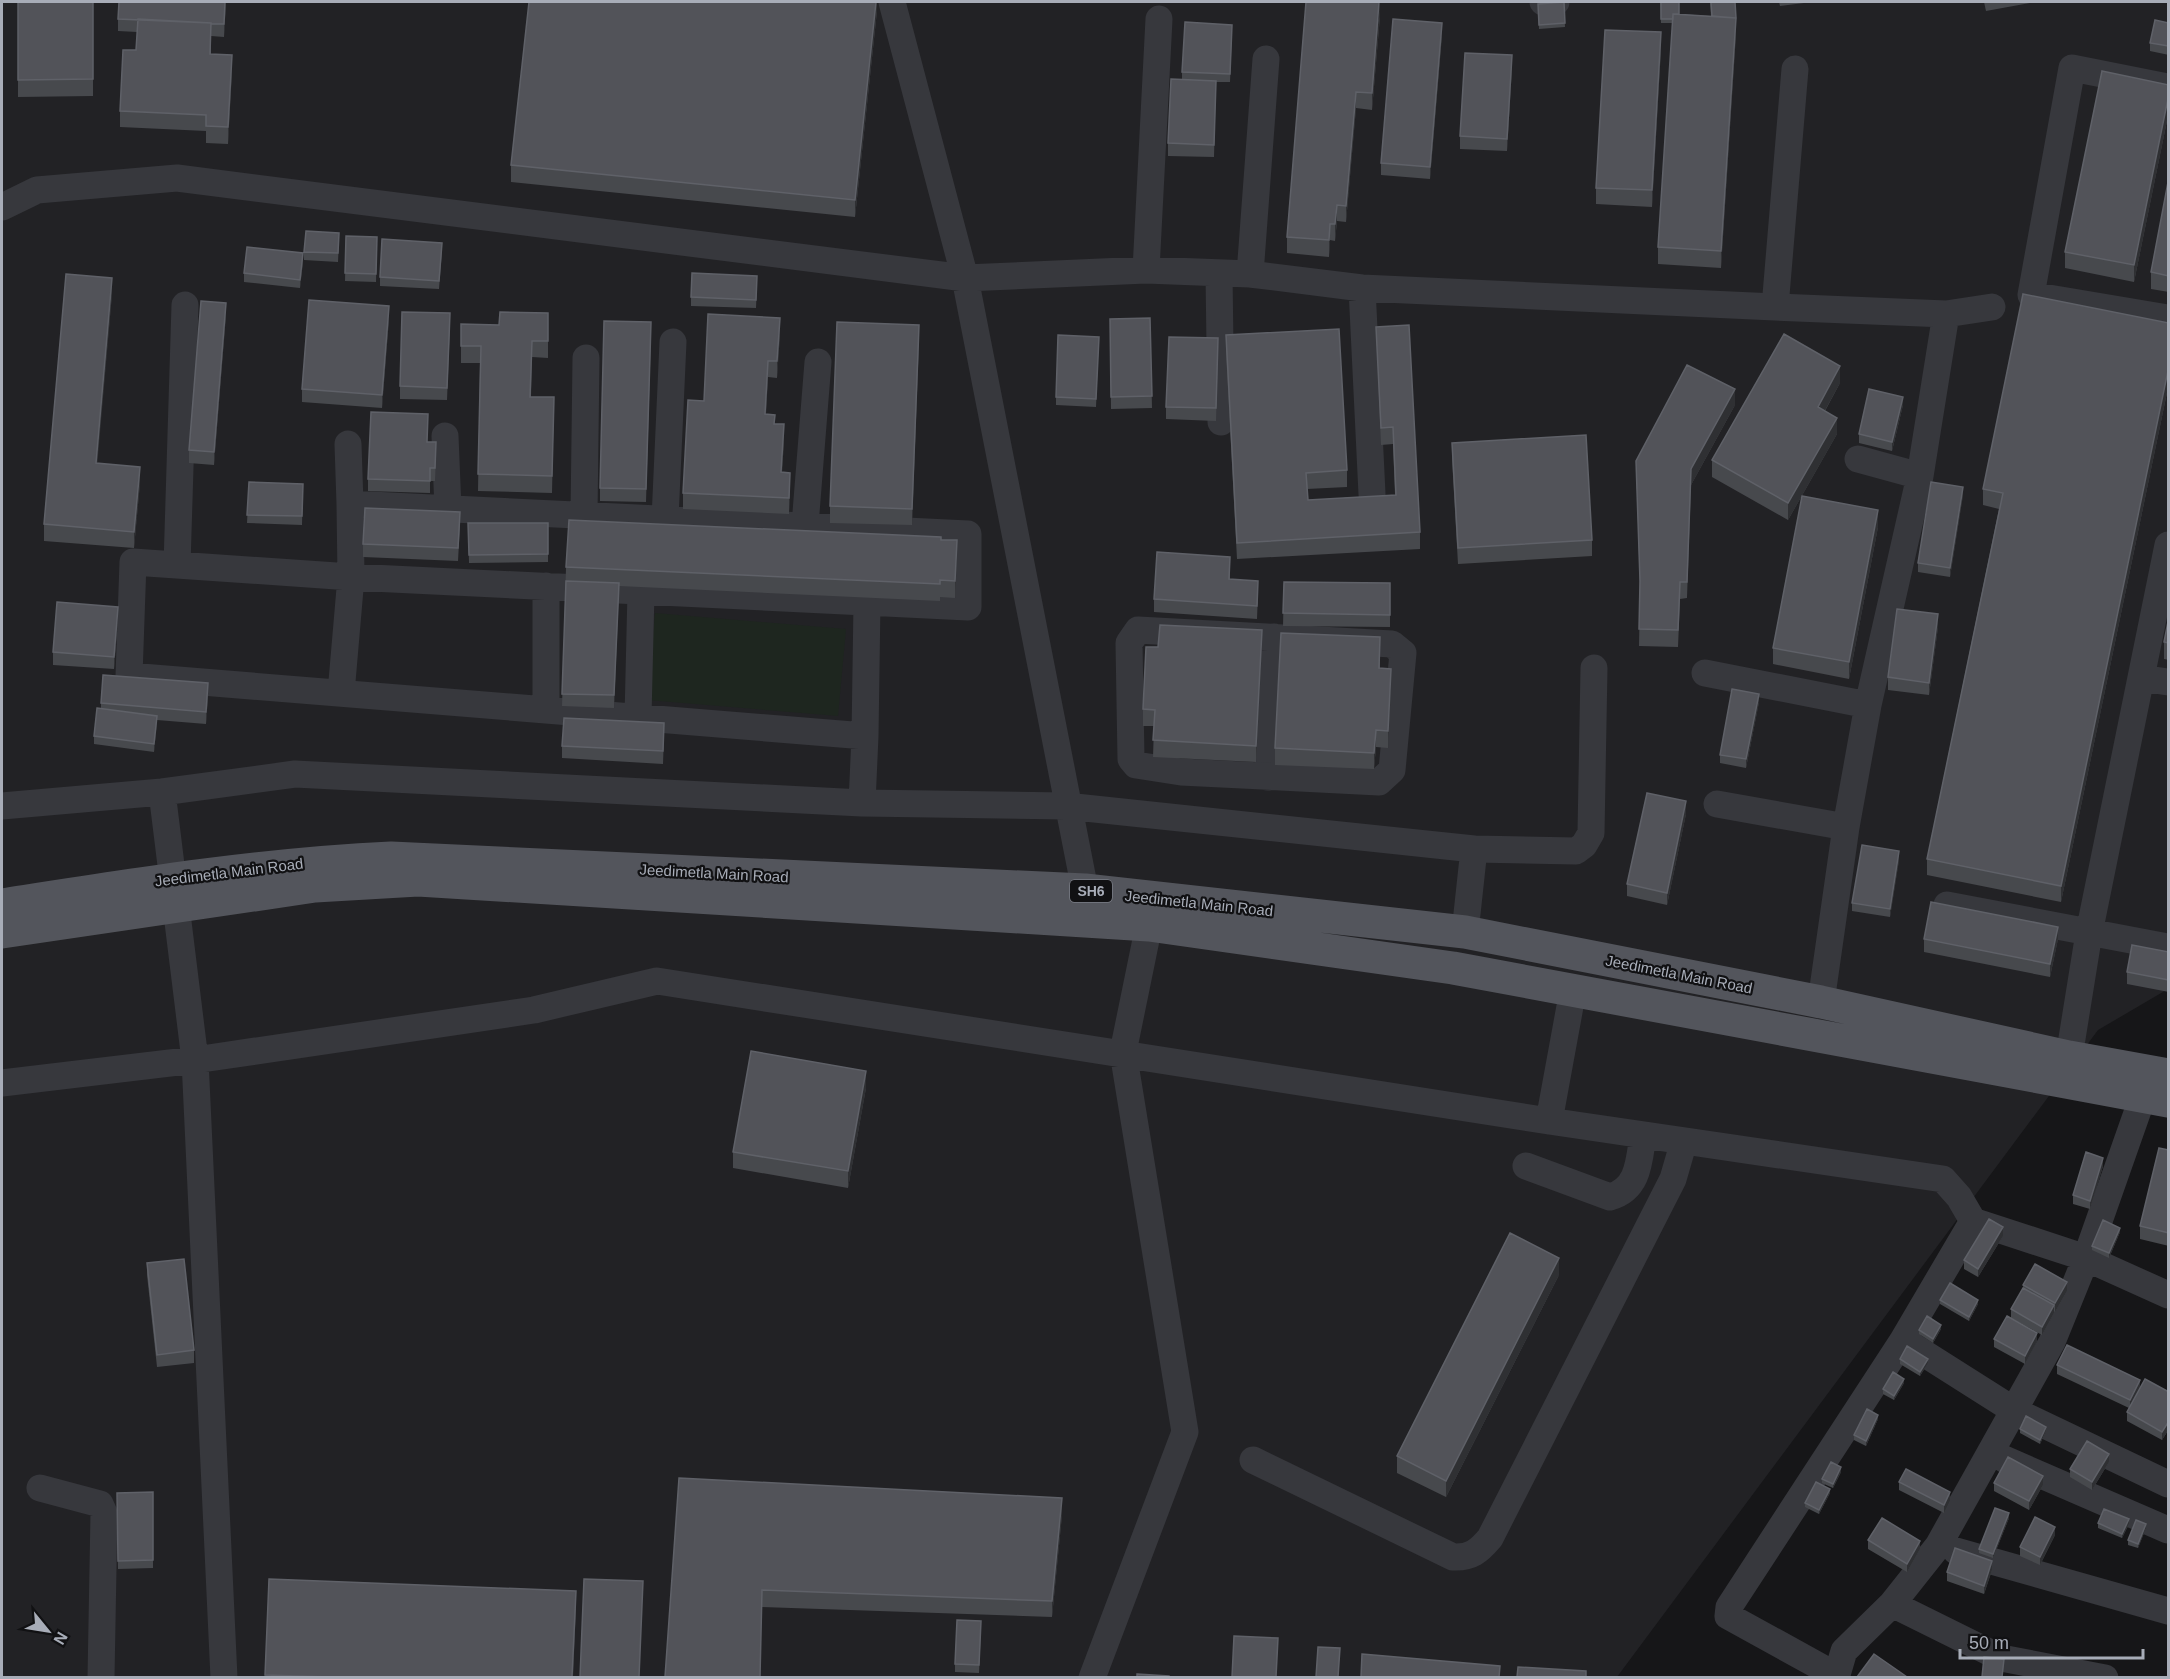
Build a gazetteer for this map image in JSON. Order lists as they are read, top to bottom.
{
  "streets": {
    "main road": ["Jeedimetla Main Road", "SH6"]
  },
  "scale_bar": "50 m",
  "north": "bottom right"
}
